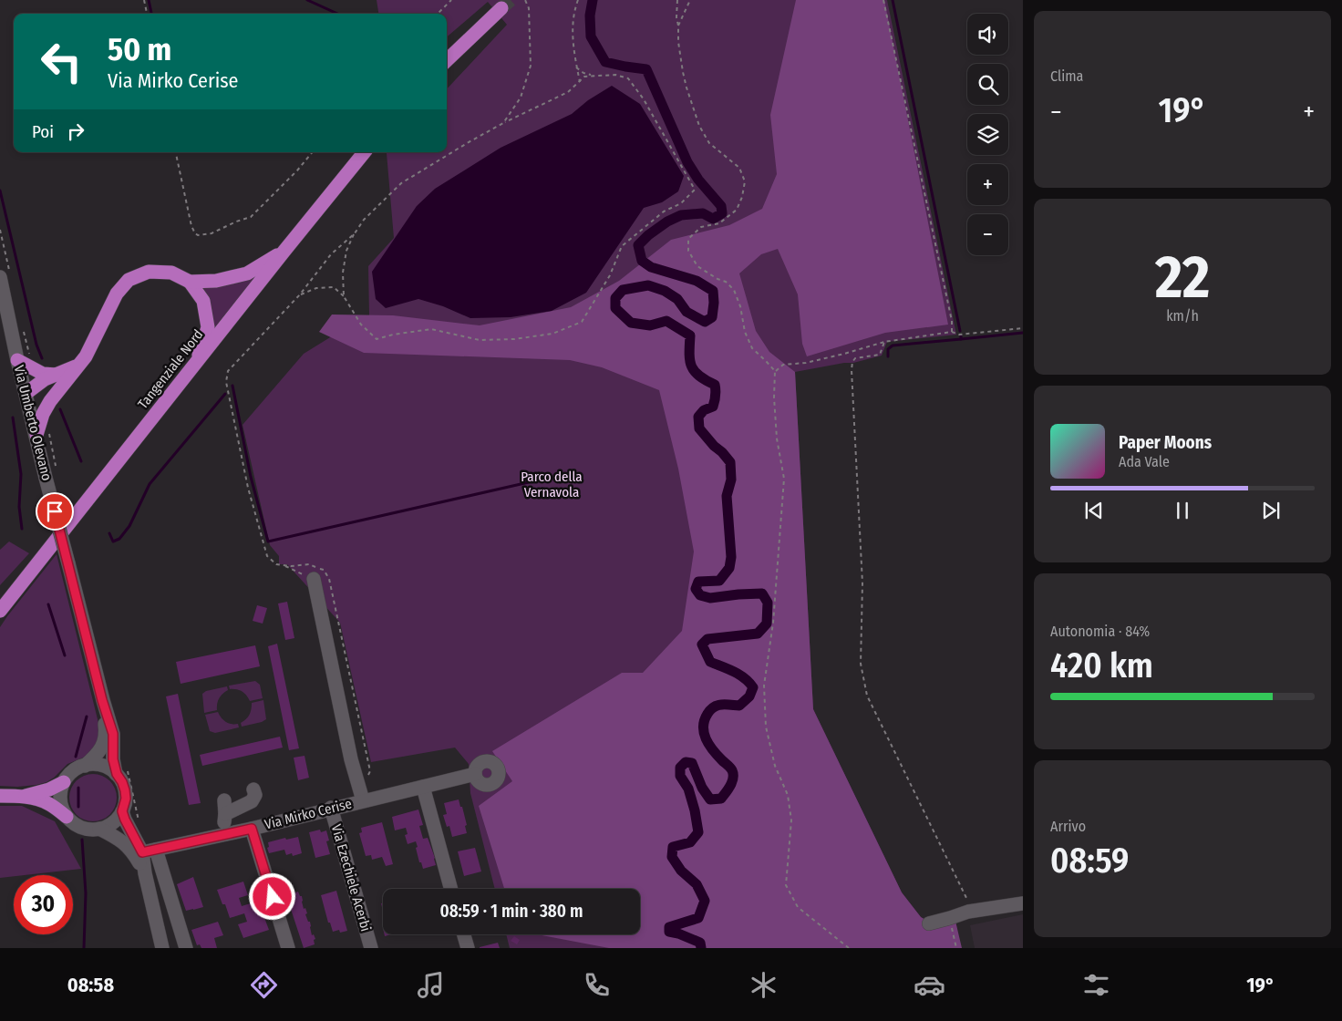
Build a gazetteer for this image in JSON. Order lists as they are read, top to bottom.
{
  "streets": {
    "highway": ["Tangenziale Nord"],
    "street": ["Via Umberto Olevano", "Via Mirko Cerise", "Via Ezechiele Acerbi"]
  },
  "crossings": [
    ["Via Mirko Cerise", "Via Ezechiele Acerbi"]
  ],
  "parks": ["Parco della Vernavola"],
  "page": {
    "tile": [
      "Clima",
      ["22", "km/h"],
      ["Autonomia · 84%", "420 km"],
      ["Arrivo", "08:59"]
    ],
    "map_buttons": ["+", "−"],
    "turn": ["50 m", "Via Mirko Cerise"],
    "heat": ["−", "19°", "+"],
    "then": "Poi",
    "song": ["Paper Moons", "Ada Vale"],
    "limit": "30",
    "trip": "08:59 · 1 min · 380 m",
    "tabs": ["08:58", "19°"]
  }
}
